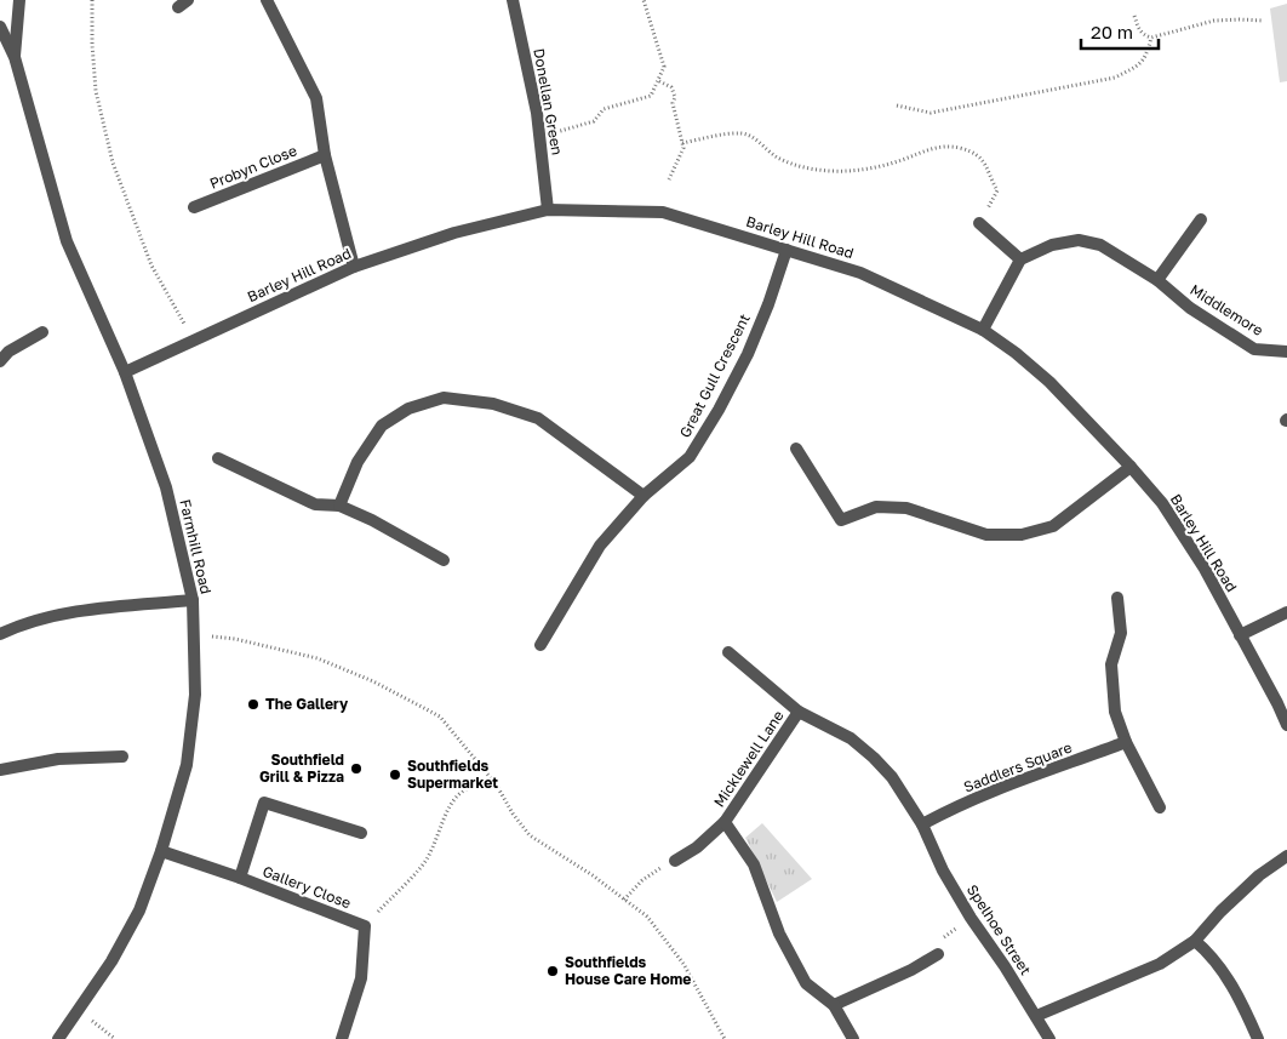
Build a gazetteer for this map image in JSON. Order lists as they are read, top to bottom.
{
  "streets": {
    "street": [
      "Donellan Green",
      "Probyn Close",
      "Barley Hill Road",
      "Middlemore",
      "Great Gull Crescent",
      "Farmhill Road",
      "Micklewell Lane",
      "Saddlers Square",
      "Gallery Close",
      "Spelhoe Street"
    ]
  },
  "crossings": [
    ["Donellan Green", "Barley Hill Road"],
    ["Barley Hill Road", "Great Gull Crescent"],
    ["Barley Hill Road", "Farmhill Road"],
    ["Farmhill Road", "Gallery Close"],
    ["Micklewell Lane", "Spelhoe Street"],
    ["Saddlers Square", "Spelhoe Street"]
  ],
  "places": [
    "The Gallery",
    "Southfield Grill & Pizza",
    "Southfields Supermarket",
    "Southfields House Care Home"
  ],
  "scale_bar": "20 m"
}
